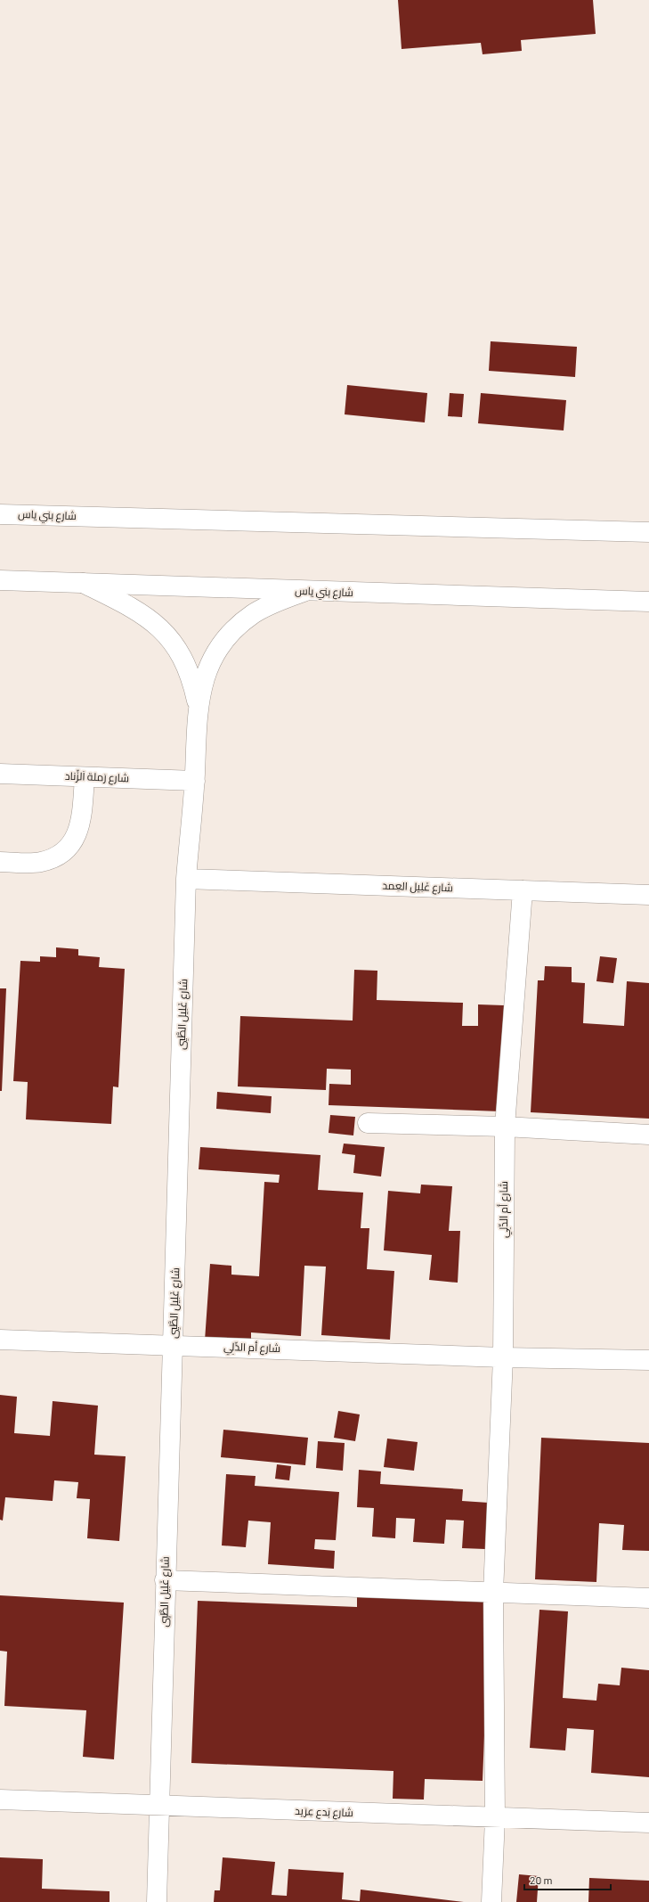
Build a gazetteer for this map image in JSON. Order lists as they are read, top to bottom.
{
  "streets": {
    "street": [
      "شارع بني ياس",
      "شارع رَملة اَلزِّناد",
      "شارع غَلِيل العِمد",
      "شارع غَلِيل الطَّيِي",
      "شارع أم الدِّلِي",
      "شارع بَدع عِرَيد"
    ]
  },
  "crossings": [
    ["شارع بني ياس", "شارع غَلِيل الطَّيِي"],
    ["شارع رَملة اَلزِّناد", "شارع غَلِيل الطَّيِي"],
    ["شارع غَلِيل العِمد", "شارع غَلِيل الطَّيِي"],
    ["شارع غَلِيل العِمد", "شارع أم الدِّلِي"],
    ["شارع غَلِيل الطَّيِي", "شارع أم الدِّلِي"],
    ["شارع غَلِيل الطَّيِي", "شارع بَدع عِرَيد"]
  ],
  "scale_bar": "20 m"
}
